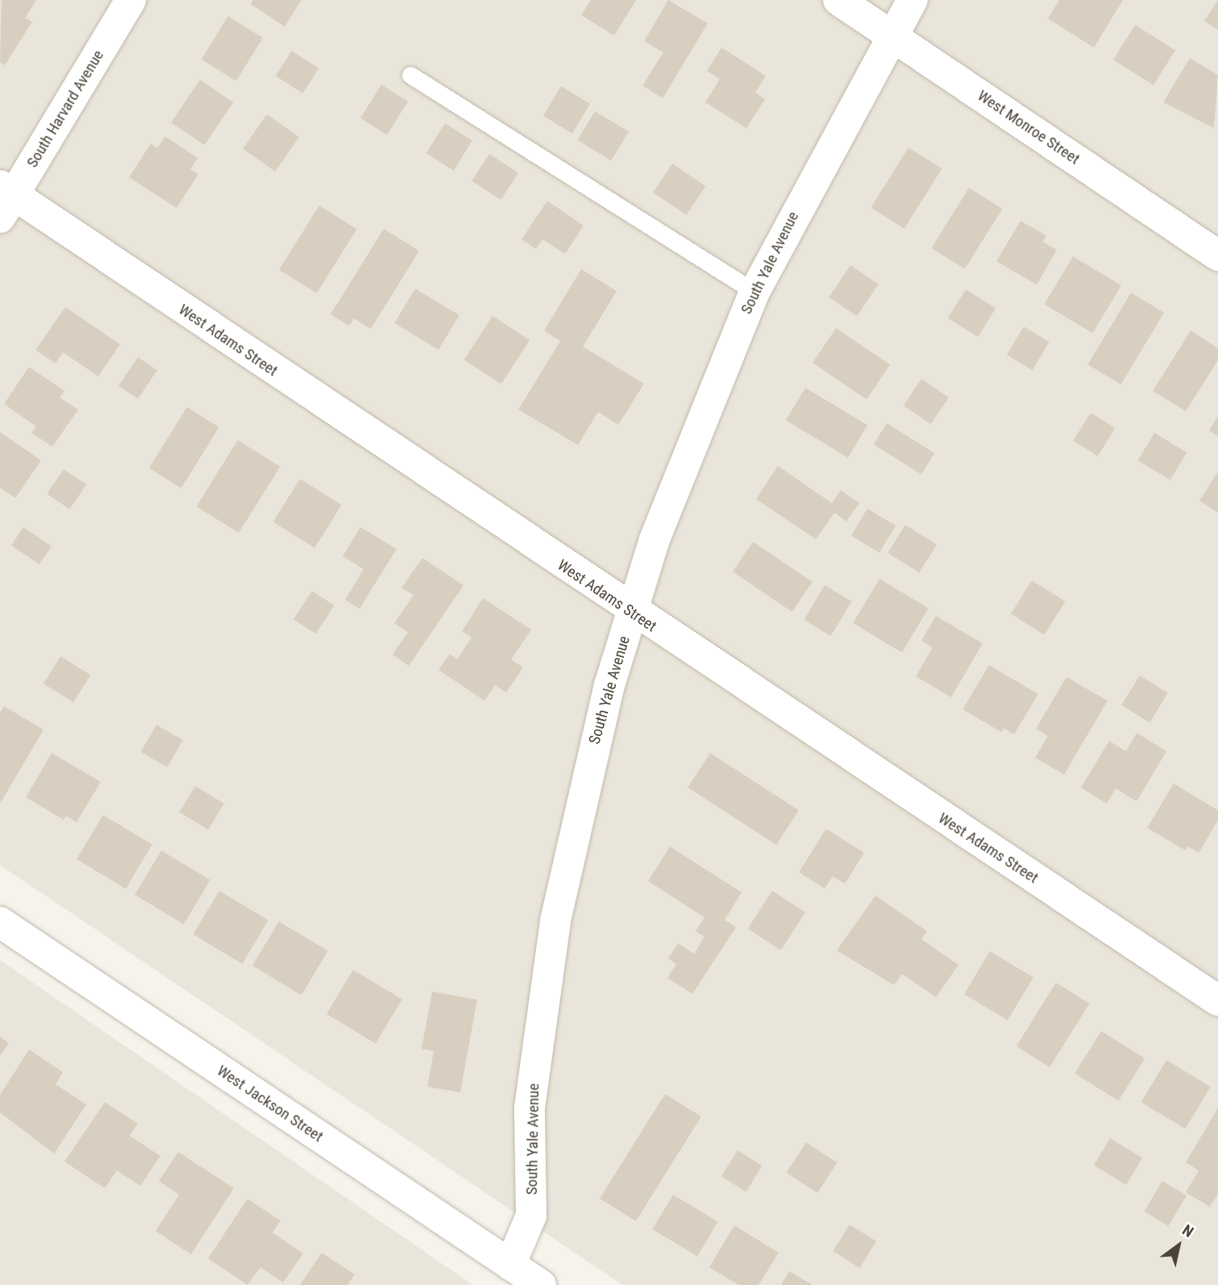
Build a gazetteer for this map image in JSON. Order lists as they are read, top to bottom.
{
  "streets": {
    "street": [
      "South Harvard Avenue",
      "West Monroe Street",
      "South Yale Avenue",
      "West Adams Street",
      "West Jackson Street"
    ]
  },
  "crossings": [
    ["South Harvard Avenue", "West Adams Street"],
    ["West Monroe Street", "South Yale Avenue"],
    ["South Yale Avenue", "West Adams Street"],
    ["South Yale Avenue", "West Jackson Street"]
  ],
  "north": "top right"
}
